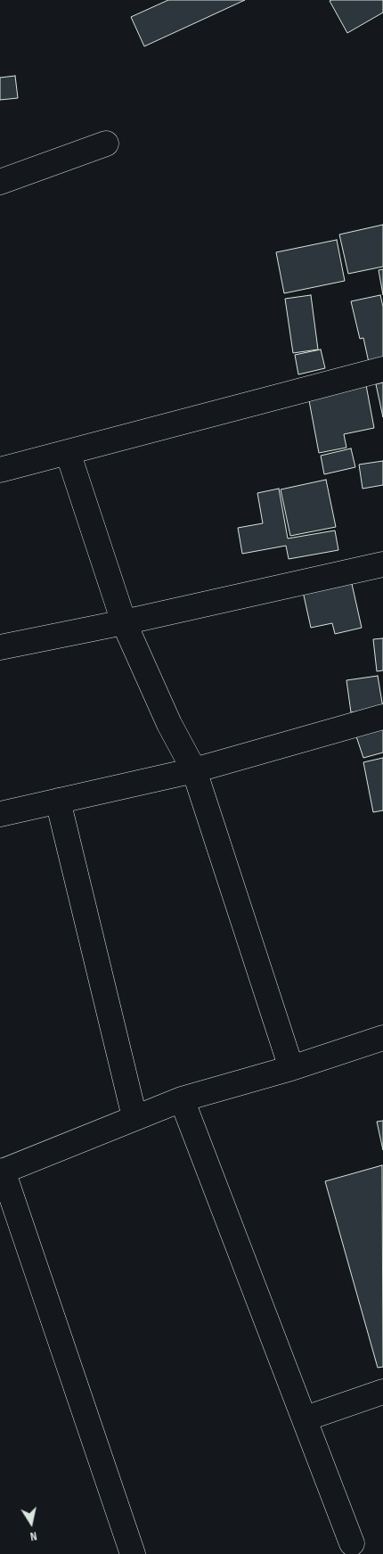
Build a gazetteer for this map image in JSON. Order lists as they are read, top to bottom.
{
  "north": "bottom"
}
